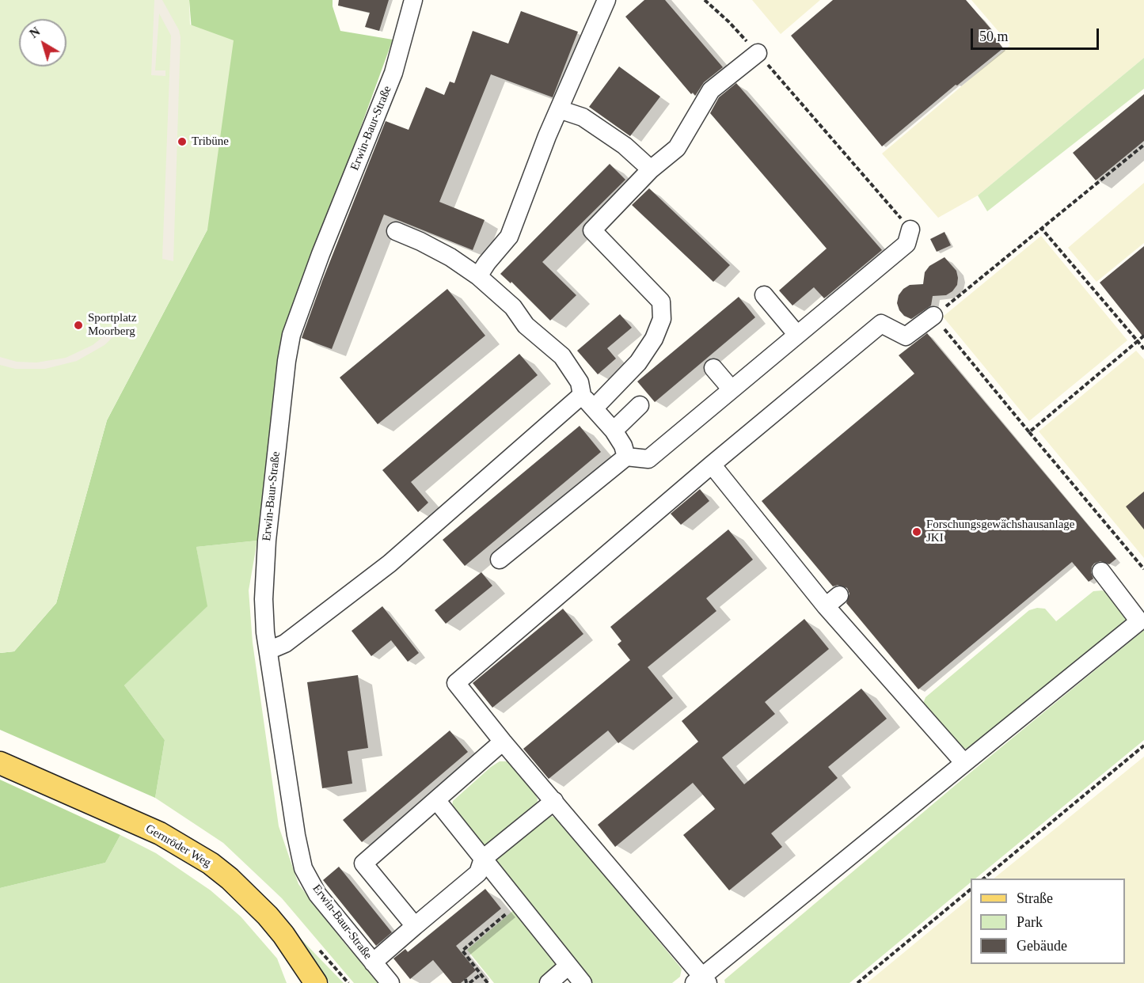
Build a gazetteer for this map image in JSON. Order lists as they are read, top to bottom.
{
  "streets": {
    "main road": ["Gernröder Weg"],
    "street": ["Erwin-Baur-Straße"]
  },
  "places": ["Tribüne", "Sportplatz Moorberg", "Forschungsgewächshausanlage JKI"],
  "legend": ["Straße", "Park", "Gebäude"],
  "scale_bar": "50 m",
  "north": "top left"
}
